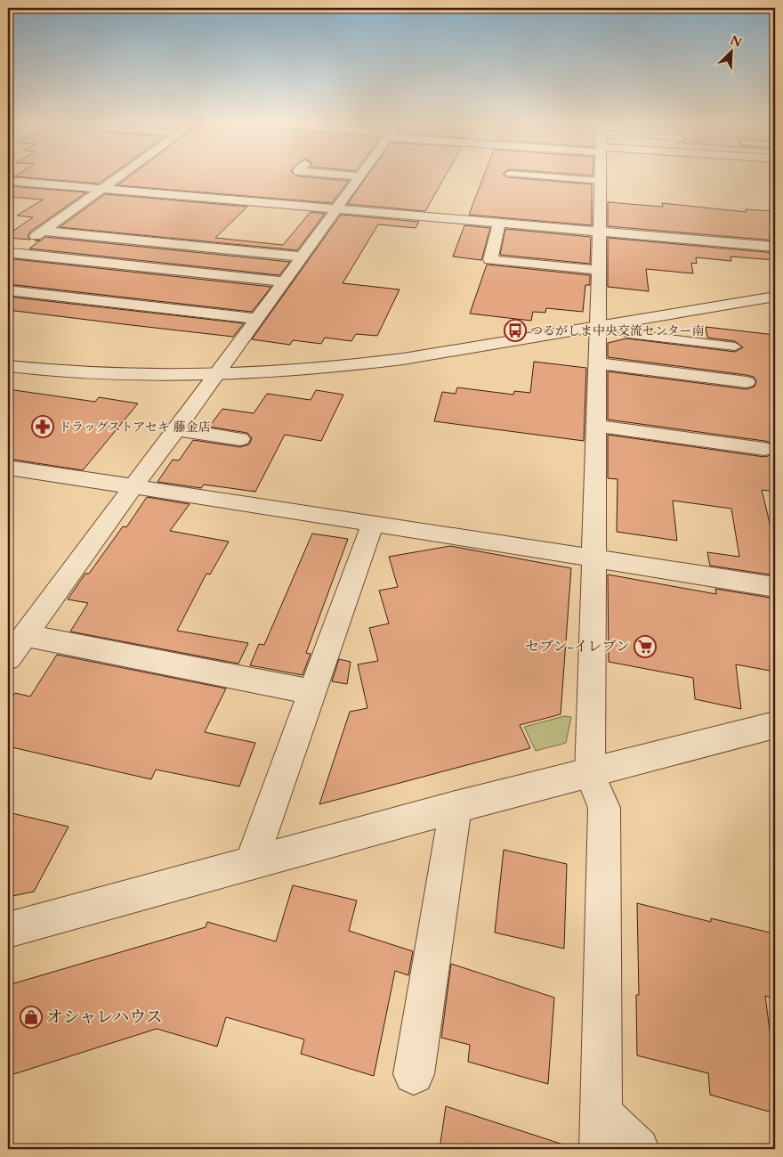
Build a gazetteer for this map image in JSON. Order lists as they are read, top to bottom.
{
  "places": {
    "bus stop": ["つるがしま中央交流センター南"],
    "pharmacy": ["ドラッグストアセキ 藤金店"],
    "supermarket": ["セブン-イレブン"],
    "shop": ["オシャレハウス"]
  },
  "north": "top right"
}
